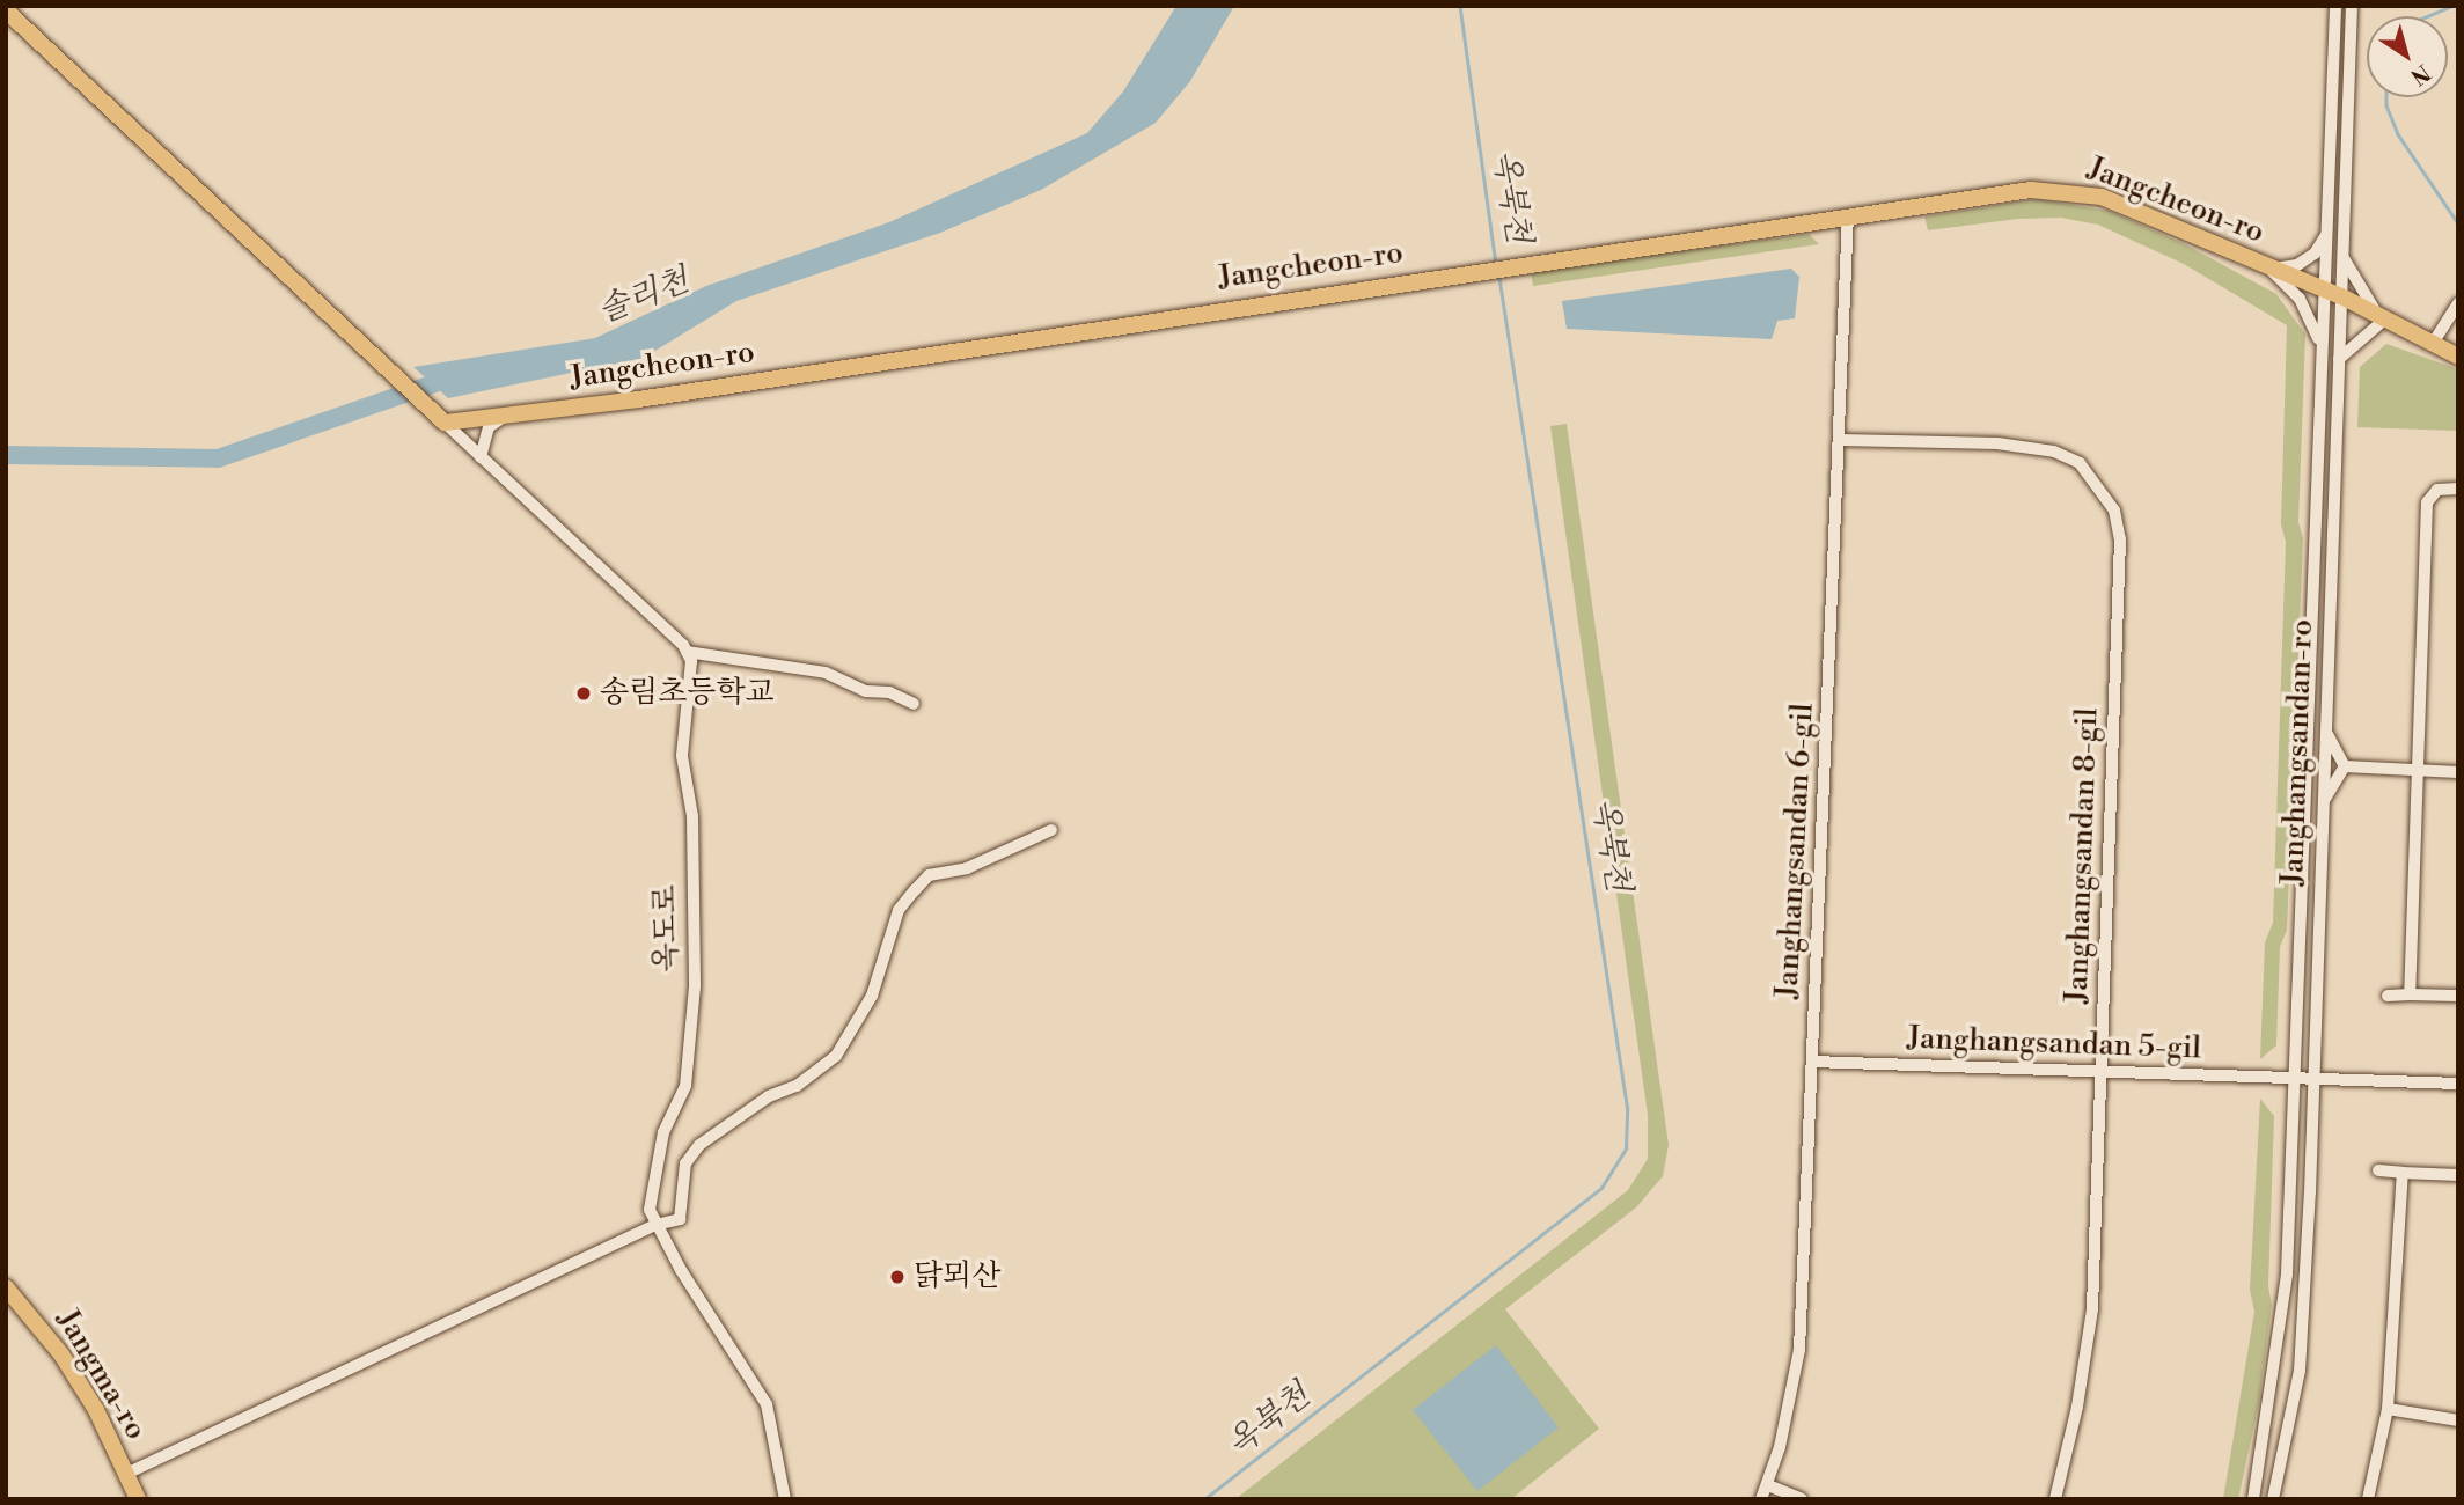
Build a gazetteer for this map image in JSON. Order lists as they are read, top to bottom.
{
  "streets": {
    "main road": ["Jangcheon-ro", "Jangma-ro"],
    "street": [
      "Janghangsandan-ro",
      "Janghangsandan 6-gil",
      "Janghangsandan 8-gil",
      "옥도로",
      "Janghangsandan 5-gil"
    ]
  },
  "crossings": [
    ["Jangcheon-ro", "Janghangsandan-ro"],
    ["Jangcheon-ro", "Janghangsandan 6-gil"],
    ["Janghangsandan-ro", "Janghangsandan 5-gil"],
    ["Janghangsandan 6-gil", "Janghangsandan 8-gil"],
    ["Janghangsandan 6-gil", "Janghangsandan 5-gil"],
    ["Janghangsandan 8-gil", "Janghangsandan 5-gil"]
  ],
  "water": ["옥북천", "솔리천"],
  "places": ["송림초등학교", "닭뫼산"],
  "north": "bottom right"
}
